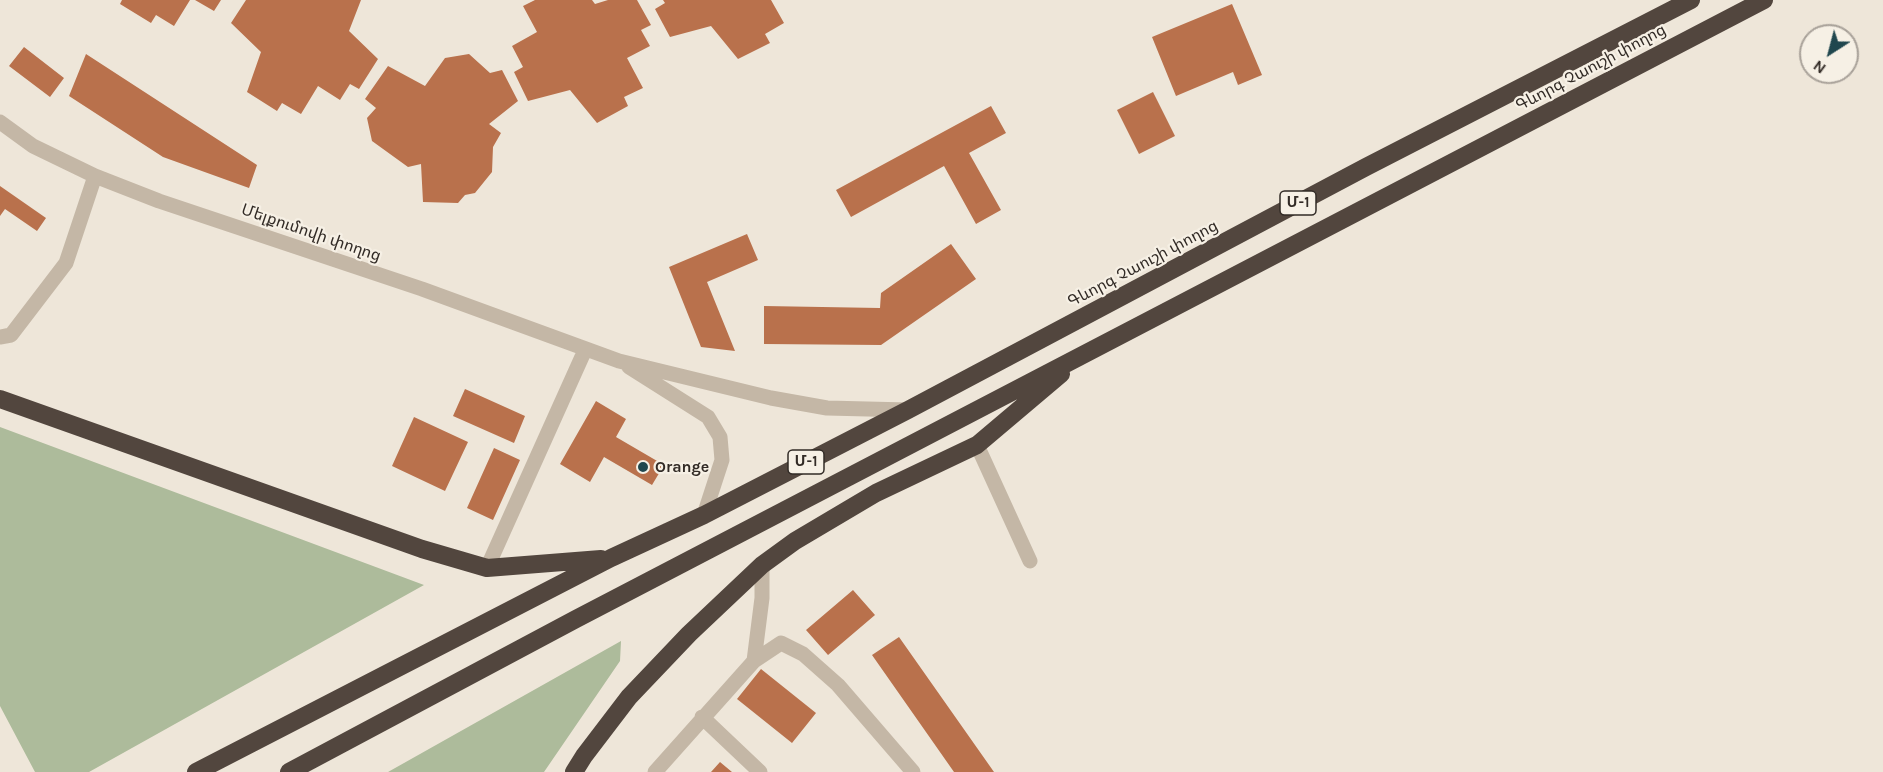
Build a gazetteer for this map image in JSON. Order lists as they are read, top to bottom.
{
  "streets": {
    "highway": ["Գևորգ Չաուշի փողոց", "Մ-1"],
    "street": ["Մելքումովի փողոց"]
  },
  "crossings": [
    ["Գևորգ Չաուշի փողոց", "Մելքումովի փողոց"]
  ],
  "places": ["Orange"],
  "north": "bottom left"
}
